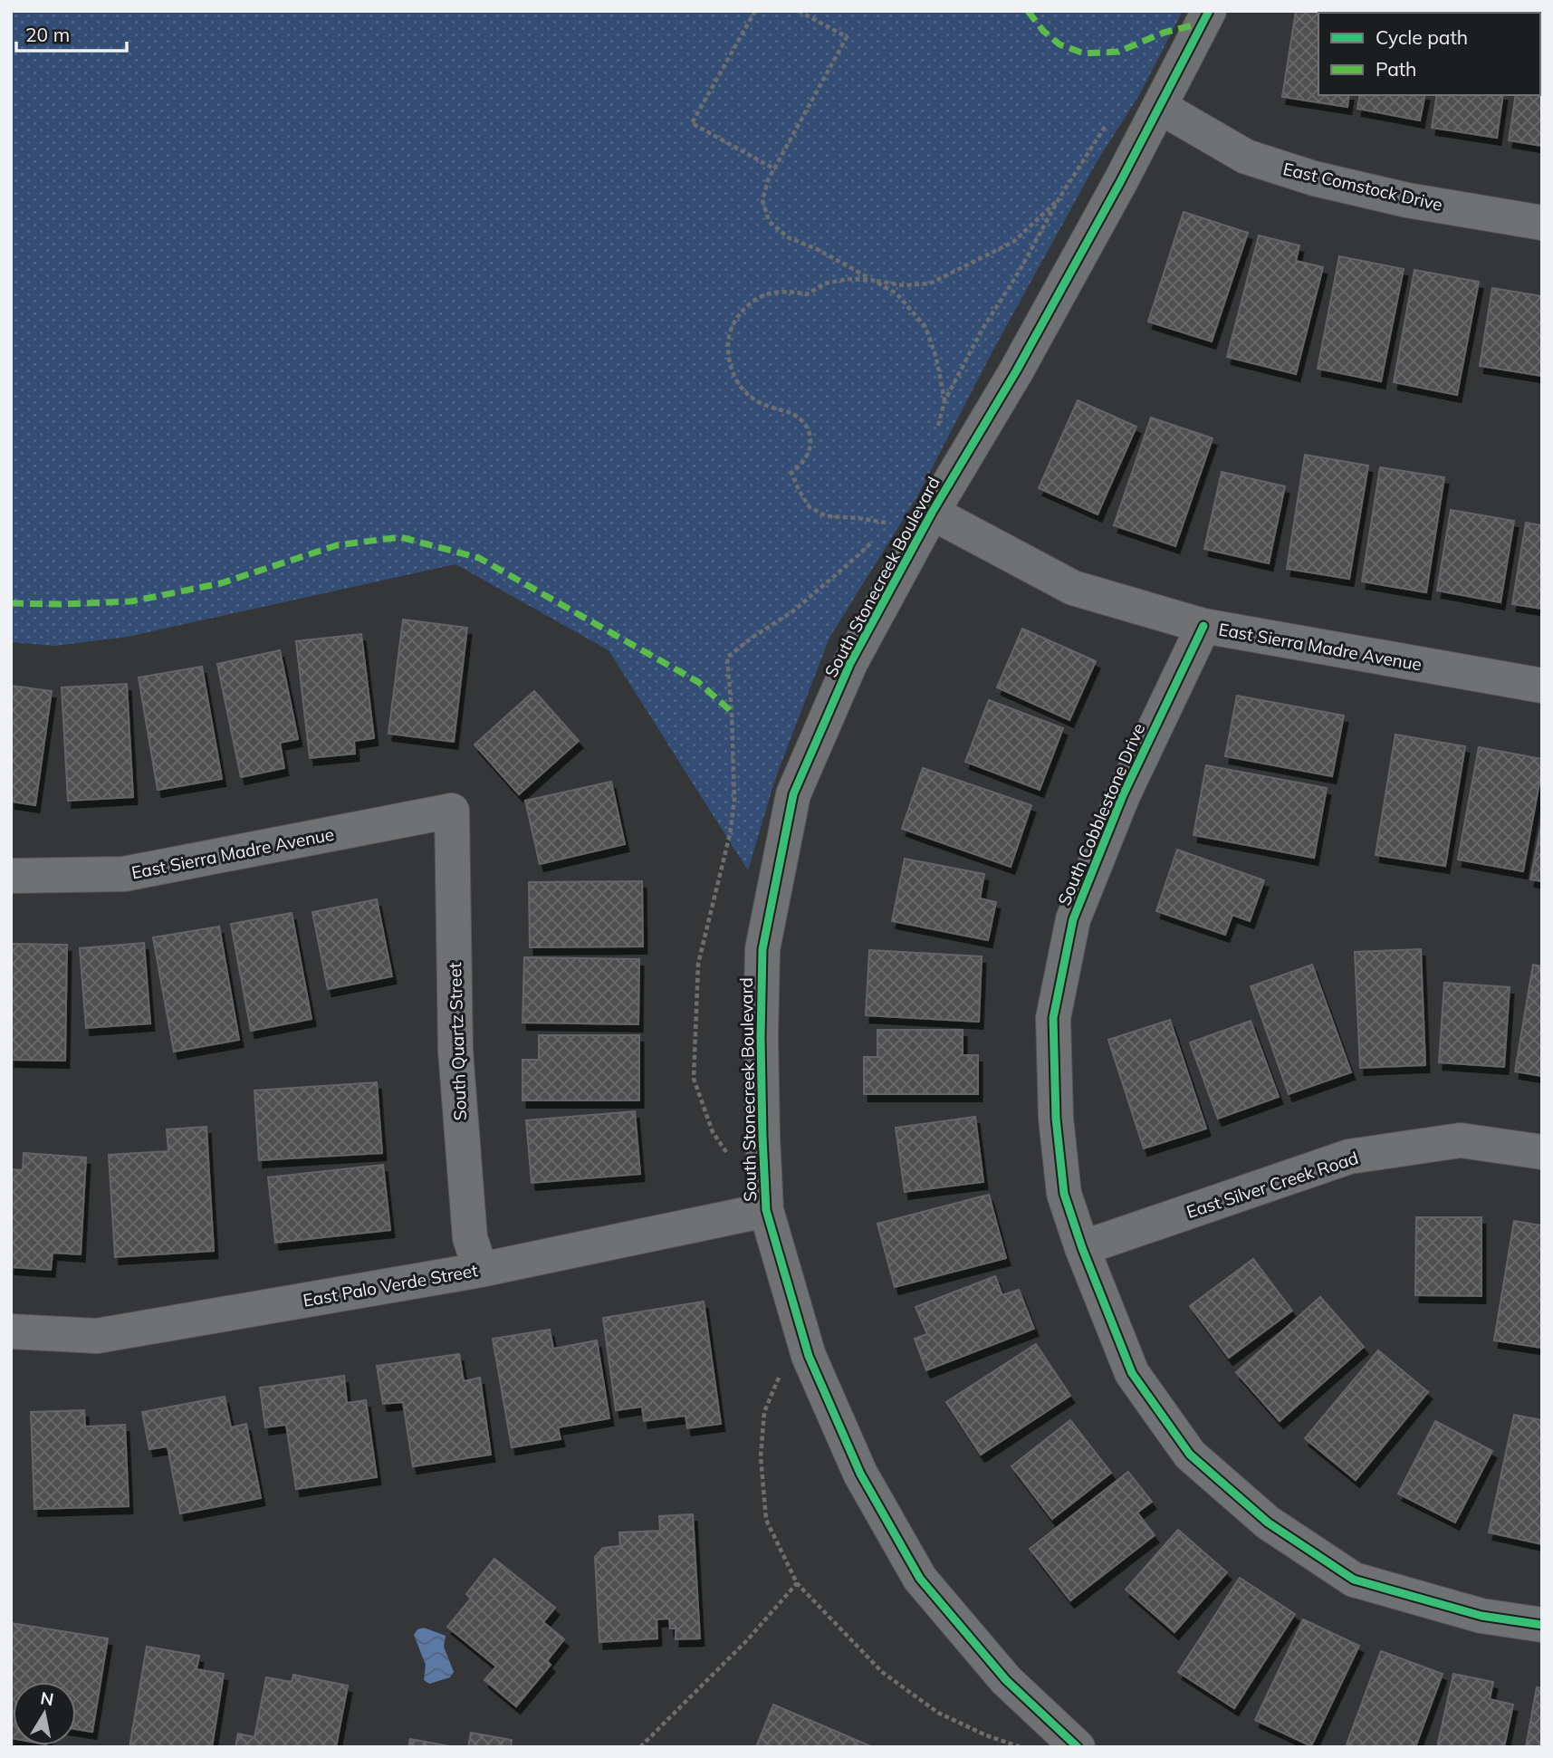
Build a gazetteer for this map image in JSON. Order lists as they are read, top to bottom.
{
  "streets": {
    "street": [
      "East Comstock Drive",
      "South Stonecreek Boulevard",
      "East Sierra Madre Avenue",
      "South Cobblestone Drive",
      "South Quartz Street",
      "East Silver Creek Road",
      "East Palo Verde Street"
    ]
  },
  "crossings": [
    ["East Comstock Drive", "South Stonecreek Boulevard"],
    ["South Stonecreek Boulevard", "East Sierra Madre Avenue"],
    ["South Stonecreek Boulevard", "East Palo Verde Street"],
    ["East Sierra Madre Avenue", "South Cobblestone Drive"],
    ["East Sierra Madre Avenue", "South Quartz Street"],
    ["South Cobblestone Drive", "East Silver Creek Road"],
    ["South Quartz Street", "East Palo Verde Street"]
  ],
  "legend": ["Cycle path", "Path"],
  "scale_bar": "20 m",
  "north": "top"
}
